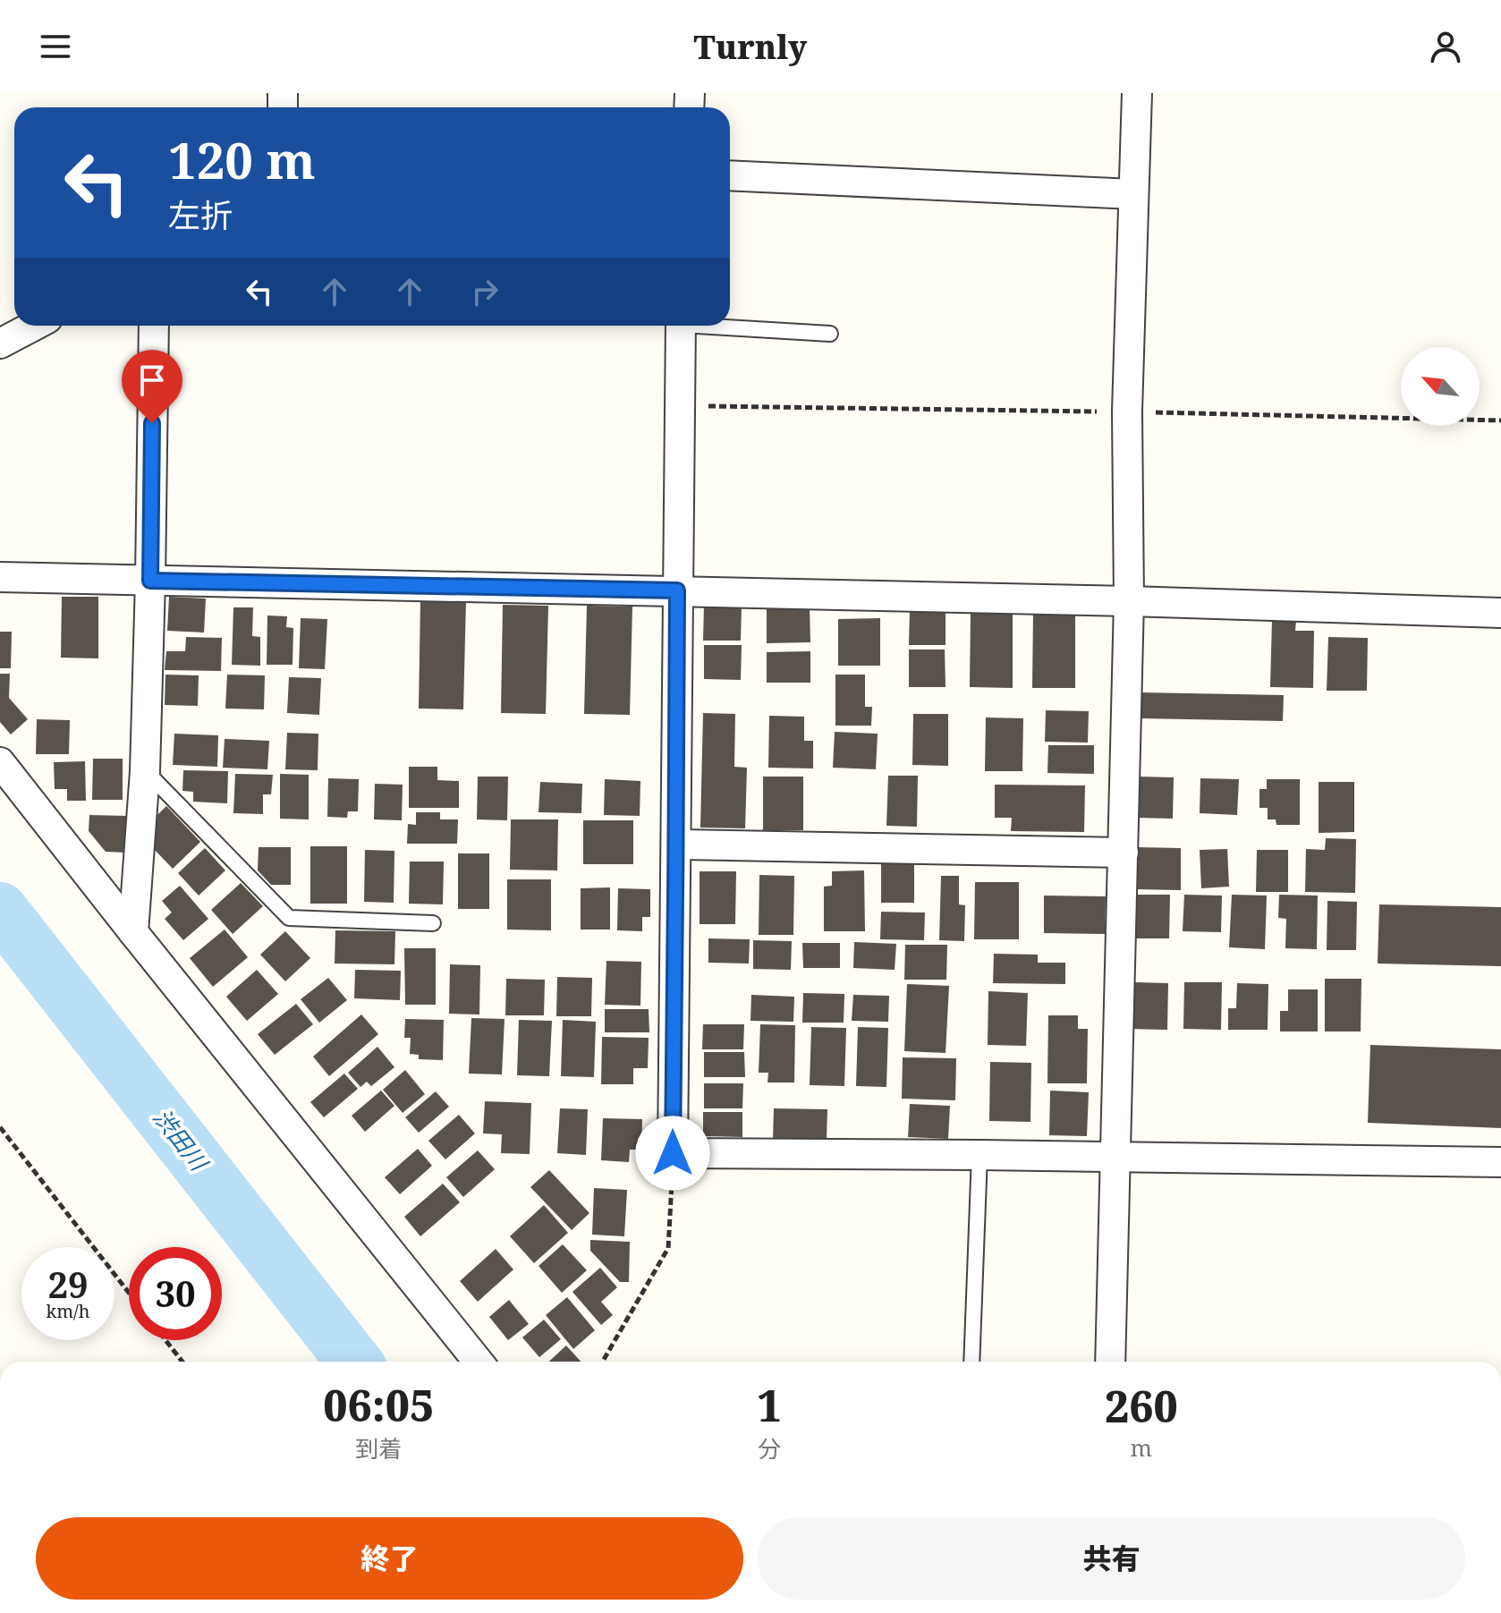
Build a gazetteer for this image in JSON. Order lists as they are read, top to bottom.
{
  "water": ["渋田川"],
  "north": "top left",
  "page": {
    "header": "Turnly",
    "turn": ["120 m", "左折"],
    "speed": "29 km/h",
    "limit": "30",
    "eta": [
      "06:05",
      "到着",
      "1",
      "分",
      "260",
      "m"
    ],
    "buttons": ["終了", "共有"]
  }
}
